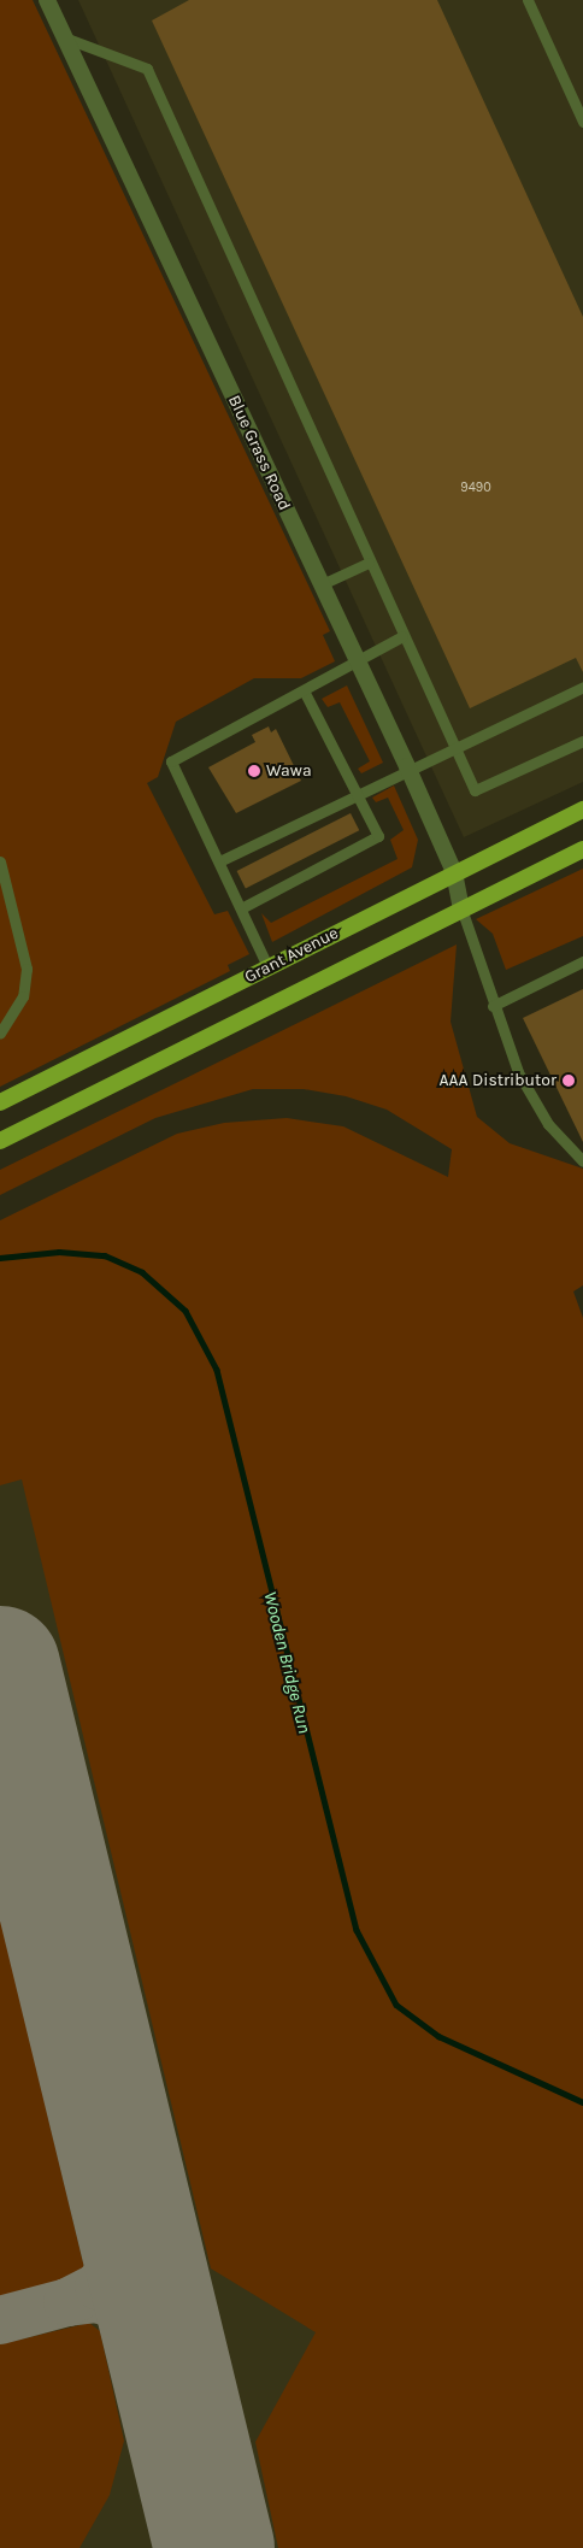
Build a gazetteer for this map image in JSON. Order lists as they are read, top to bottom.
{
  "streets": {
    "main road": ["Grant Avenue"],
    "street": ["Blue Grass Road"]
  },
  "crossings": [
    ["Blue Grass Road", "Grant Avenue"]
  ],
  "water": ["Wooden Bridge Run"],
  "places": ["Wawa", "AAA Distributor"],
  "house_numbers": ["9490"]
}
